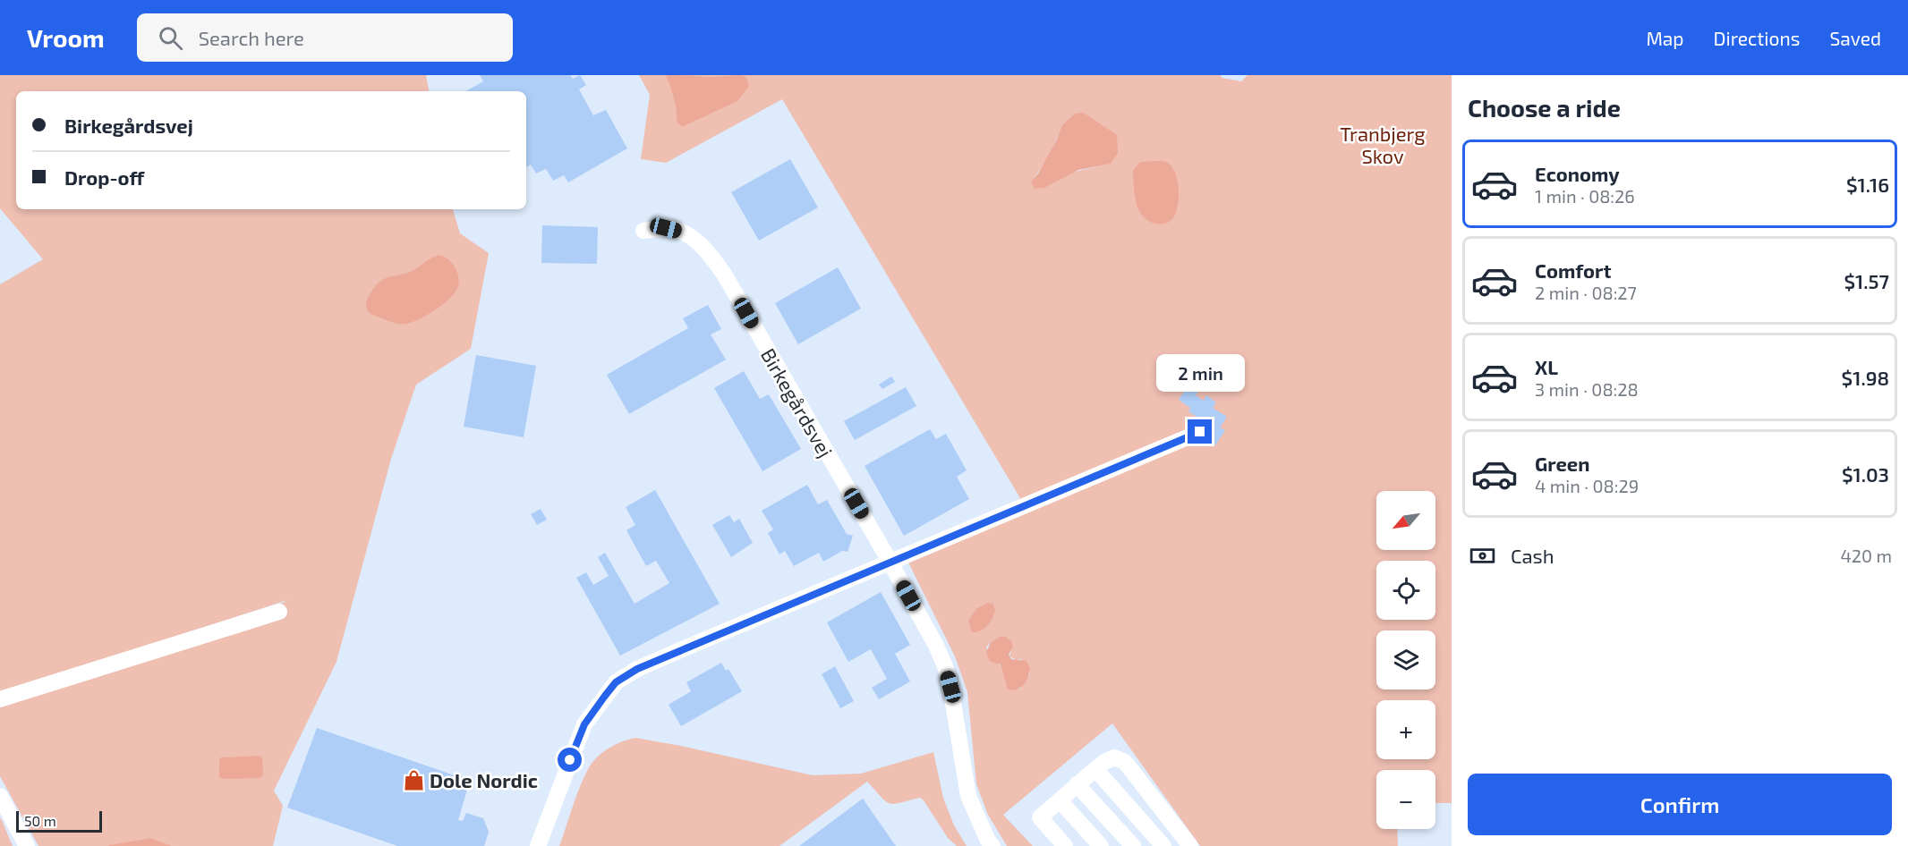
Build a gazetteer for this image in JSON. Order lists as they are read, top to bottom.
{
  "streets": {
    "street": ["Birkegårdsvej"]
  },
  "parks": ["Tranbjerg Skov"],
  "places": {
    "shop": ["Dole Nordic"]
  },
  "scale_bar": "50 m",
  "north": "bottom left",
  "page": {
    "header": "Vroom",
    "search": "Search here",
    "nav": ["Map", "Directions", "Saved"],
    "heading": "Choose a ride",
    "banner": ["Birkegårdsvej", "Drop-off"],
    "list": [
      {
        "name": "Economy",
        "note": "1 min · 08:26",
        "value": "$1.16"
      },
      {
        "name": "Comfort",
        "note": "2 min · 08:27",
        "value": "$1.57"
      },
      {
        "name": "XL",
        "note": "3 min · 08:28",
        "value": "$1.98"
      },
      {
        "name": "Green",
        "note": "4 min · 08:29",
        "value": "$1.03"
      }
    ],
    "bubble": "2 min",
    "map_buttons": ["+", "−"],
    "pay": ["Cash", "420 m"],
    "buttons": "Confirm",
    "scale": "50 m"
  }
}
